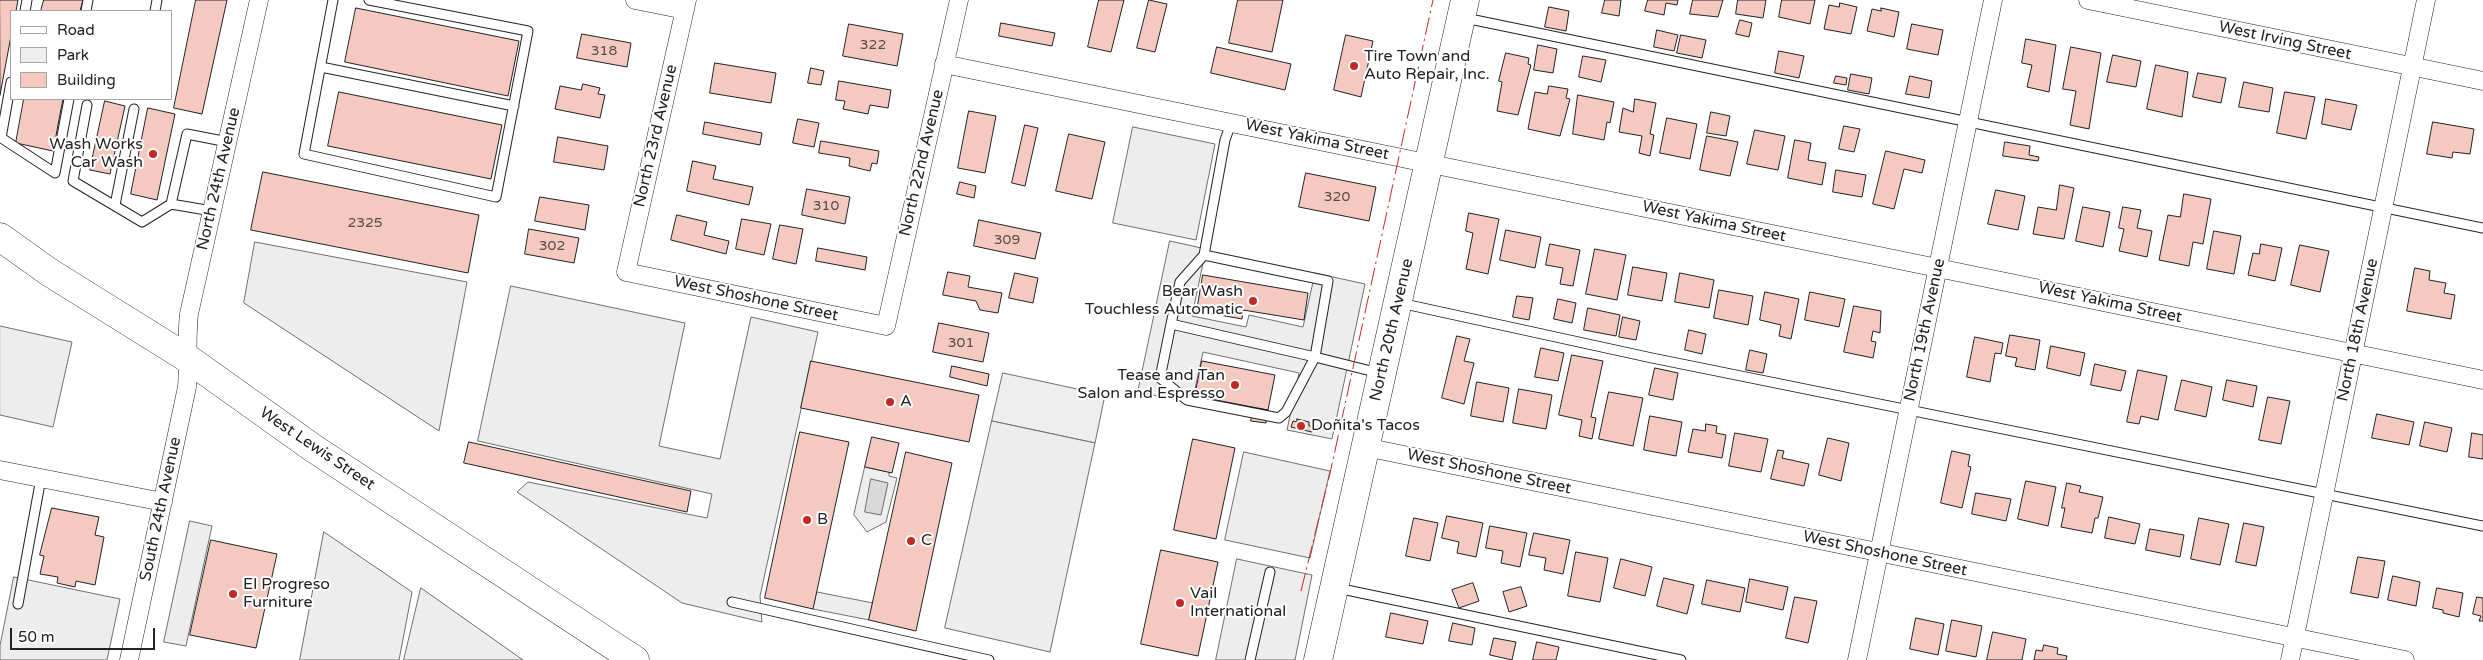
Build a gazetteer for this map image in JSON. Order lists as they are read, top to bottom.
{
  "streets": {
    "main road": ["North 20th Avenue", "West Lewis Street"],
    "street": [
      "West Irving Street",
      "North 23rd Avenue",
      "West Yakima Street",
      "North 22nd Avenue",
      "North 24th Avenue",
      "West Shoshone Street",
      "North 19th Avenue",
      "North 18th Avenue",
      "South 24th Avenue"
    ]
  },
  "crossings": [
    ["West Irving Street", "North 18th Avenue"],
    ["North 23rd Avenue", "West Shoshone Street"],
    ["West Yakima Street", "North 22nd Avenue"],
    ["West Yakima Street", "North 20th Avenue"],
    ["West Yakima Street", "North 19th Avenue"],
    ["West Yakima Street", "North 18th Avenue"],
    ["North 22nd Avenue", "West Shoshone Street"],
    ["North 24th Avenue", "West Lewis Street"],
    ["North 24th Avenue", "South 24th Avenue"],
    ["West Shoshone Street", "North 20th Avenue"],
    ["West Shoshone Street", "North 19th Avenue"],
    ["West Shoshone Street", "North 18th Avenue"],
    ["West Lewis Street", "South 24th Avenue"]
  ],
  "places": [
    "Tire Town and Auto Repair, Inc.",
    "Wash Works Car Wash",
    "Bear Wash Touchless Automatic",
    "Tease and Tan Salon and Espresso",
    "A",
    "Doñita's Tacos",
    "B",
    "C",
    "El Progreso Furniture",
    "Vail International"
  ],
  "house_numbers": [
    "322",
    "318",
    "320",
    "310",
    "2325",
    "309",
    "302",
    "301"
  ],
  "legend": ["Road", "Park", "Building"],
  "scale_bar": "50 m"
}
